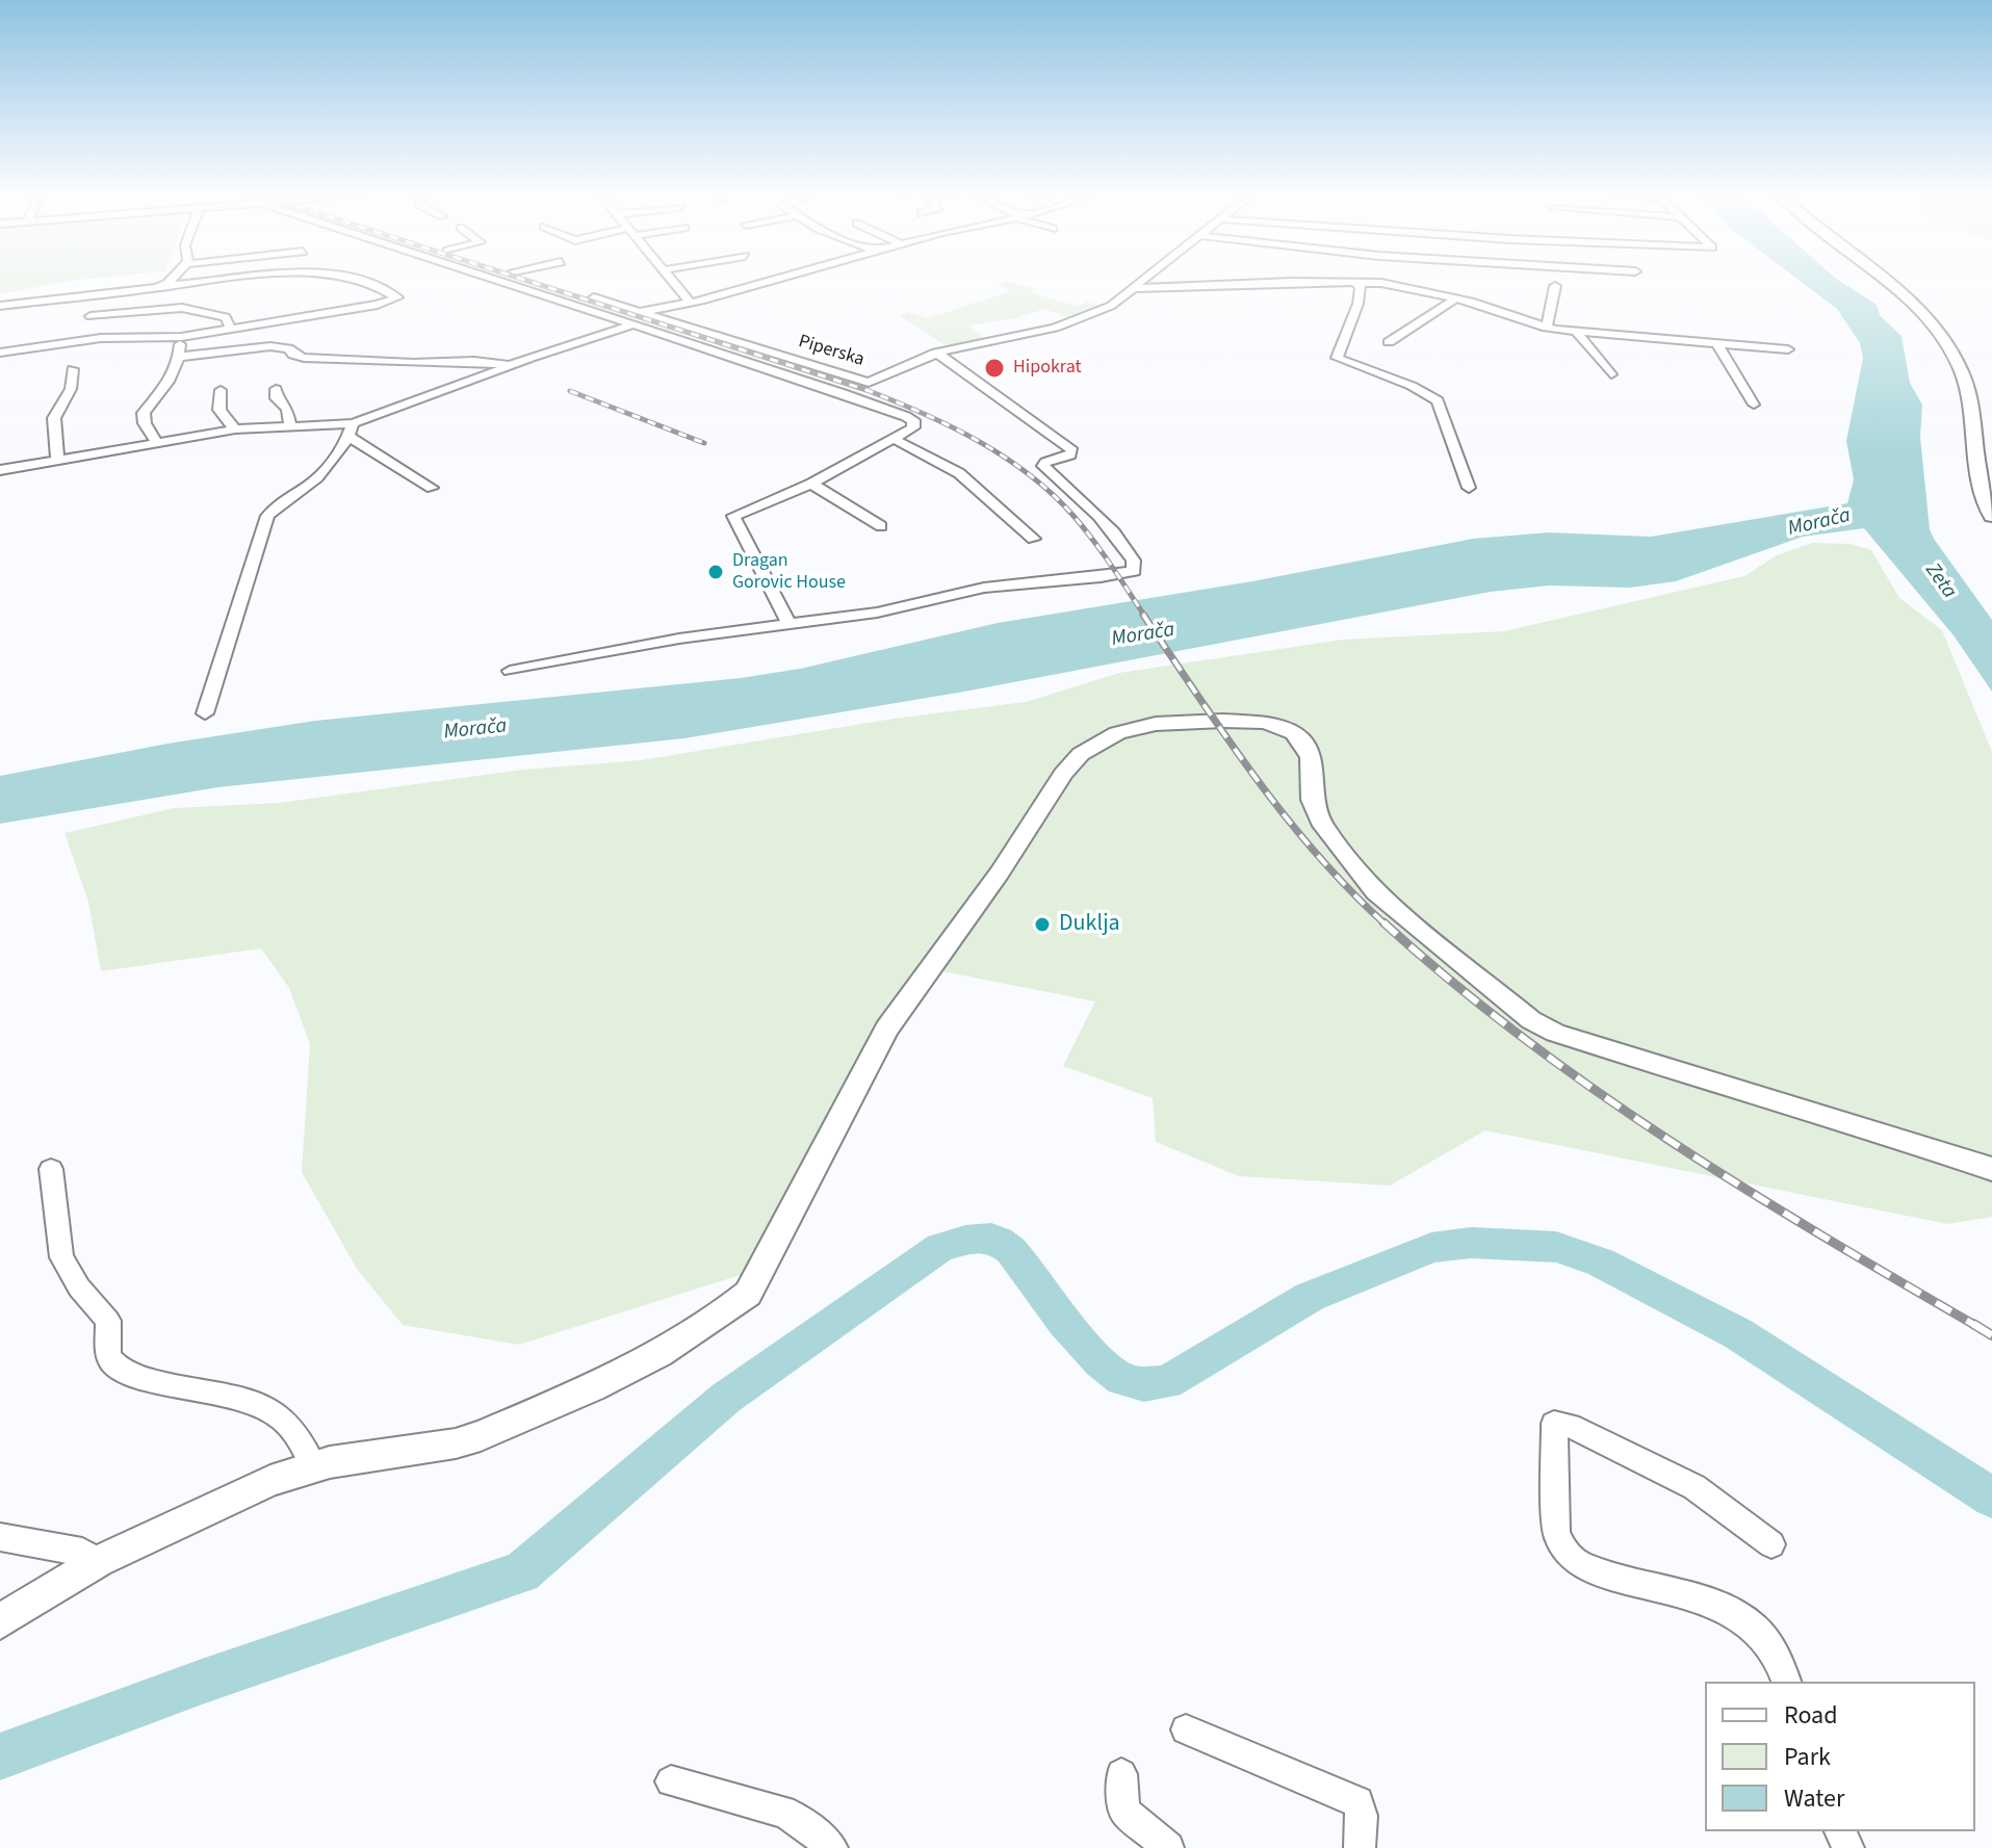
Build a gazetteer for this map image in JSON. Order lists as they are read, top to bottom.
{
  "streets": {
    "street": ["Piperska"]
  },
  "water": ["Morača", "Zeta"],
  "places": ["Hipokrat", "Dragan Gorovic House", "Duklja"],
  "legend": ["Road", "Park", "Water"]
}
